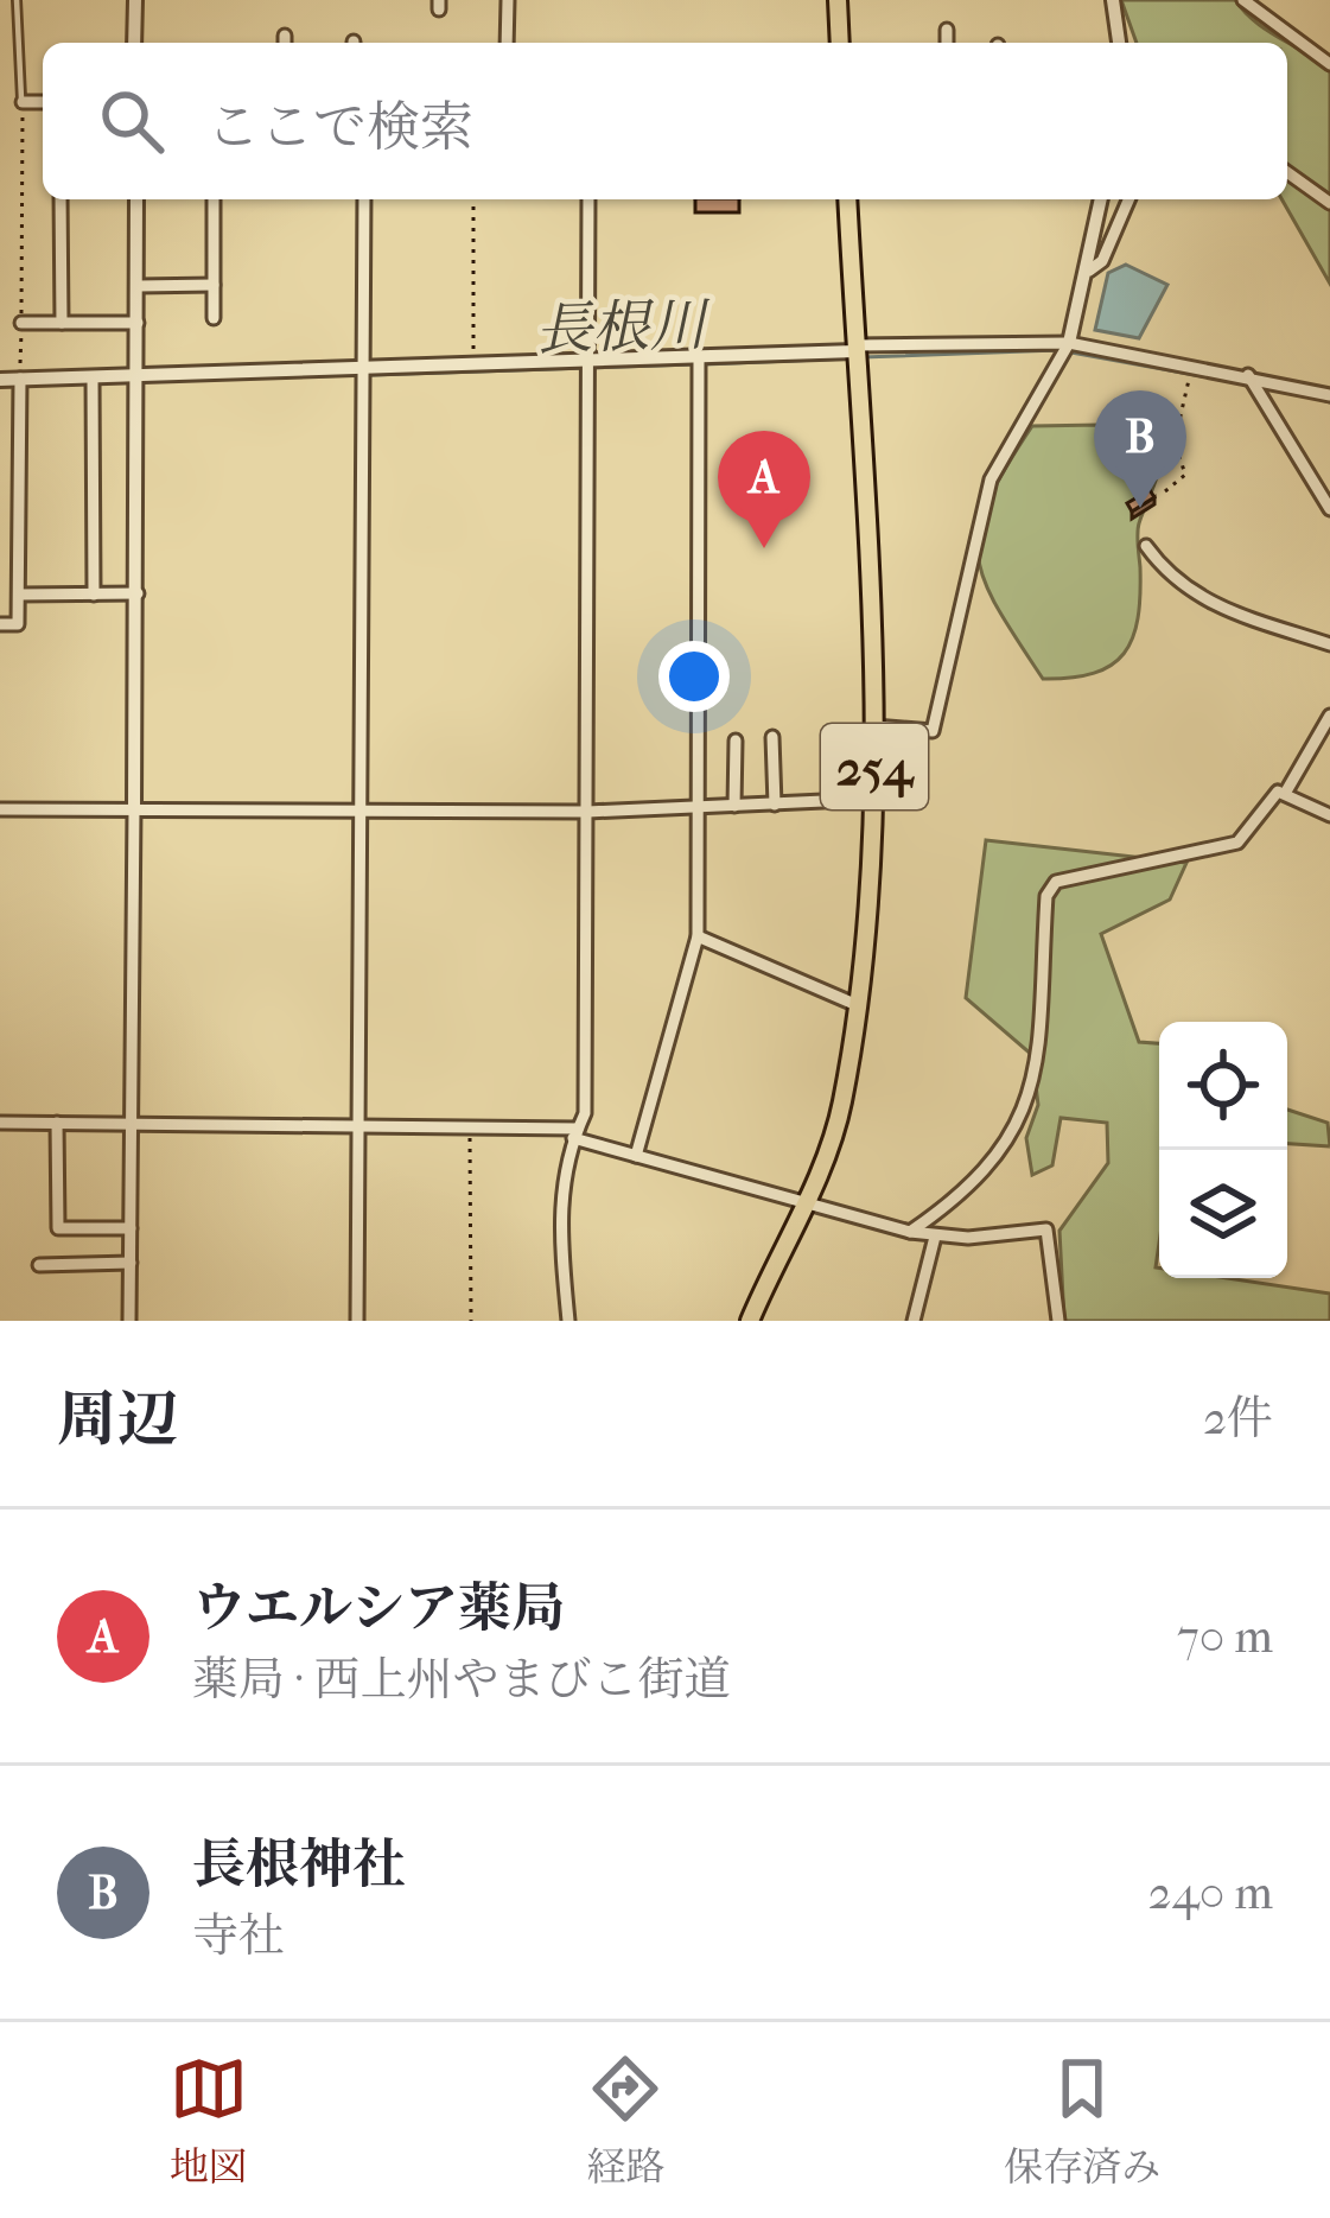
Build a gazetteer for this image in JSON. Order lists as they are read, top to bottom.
{
  "streets": {
    "highway": ["254"]
  },
  "water": ["長根川"],
  "page": {
    "search": "ここで検索",
    "pins": ["B", "A"],
    "heading": ["周辺", "2件"],
    "list": [
      {
        "mark": "A",
        "name": "ウエルシア薬局",
        "note": "薬局 · 西上州やまびこ街道",
        "value": "70 m"
      },
      {
        "mark": "B",
        "name": "長根神社",
        "note": "寺社",
        "value": "240 m"
      }
    ],
    "nav": ["地図", "経路", "保存済み"]
  }
}
